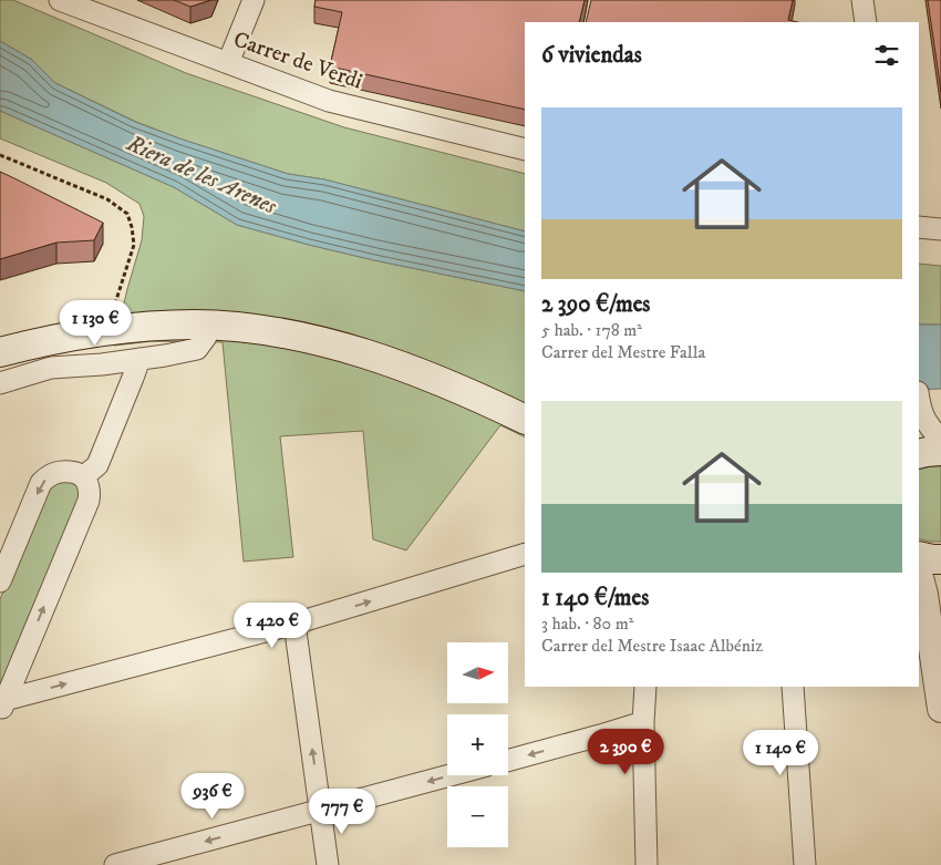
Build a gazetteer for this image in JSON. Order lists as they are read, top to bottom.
{
  "streets": {
    "street": ["Carrer de Verdi"]
  },
  "water": ["Riera de les Arenes"],
  "north": "right",
  "page": {
    "heading": "6 viviendas",
    "list": [
      {
        "name": "2 390 €/mes",
        "note": "5 hab. · 178 m² · Carrer del Mestre Falla"
      },
      {
        "name": "1 140 €/mes",
        "note": "3 hab. · 80 m² · Carrer del Mestre Isaac Albéniz"
      }
    ],
    "price": [
      "1 130 €",
      "1 420 €",
      "2 390 €",
      "1 140 €",
      "936 €",
      "777 €"
    ],
    "map_buttons": ["+", "−"]
  }
}
